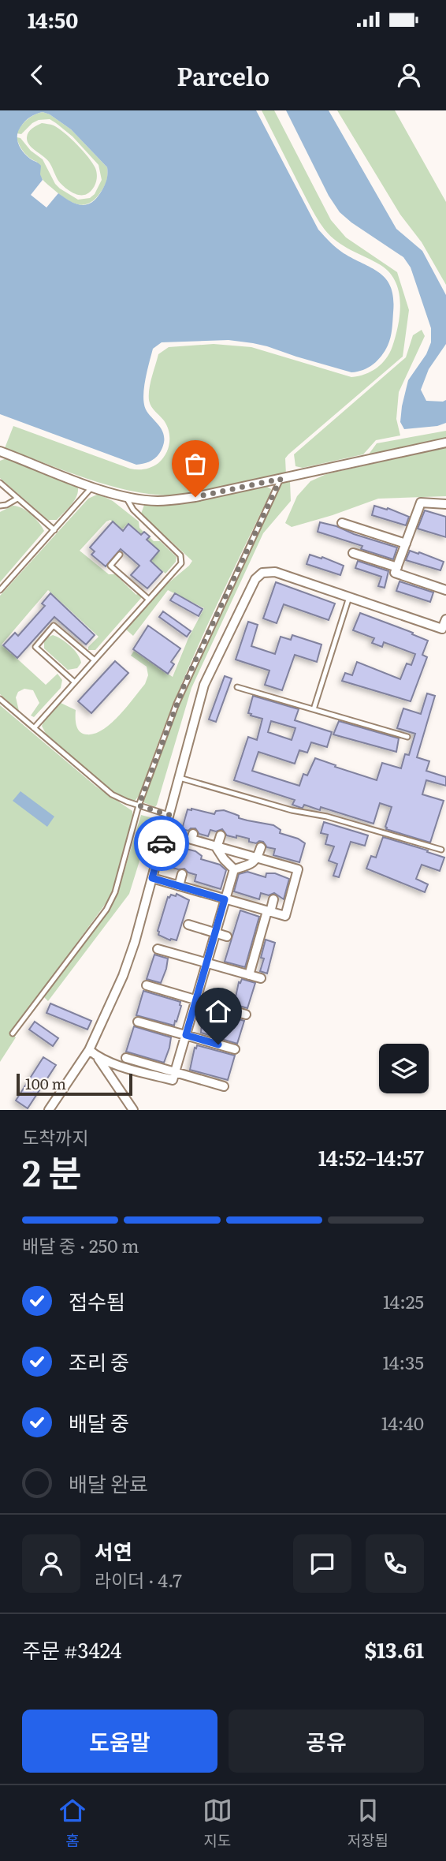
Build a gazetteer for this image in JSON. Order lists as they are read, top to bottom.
{
  "scale_bar": "100 m",
  "page": {
    "status": "14:50",
    "header": "Parcelo",
    "scale": "100 m",
    "heading": ["2 분", "도착까지", "14:52–14:57"],
    "panel": [
      "서연",
      "라이더 · 4.7",
      "주문 #3424",
      "$13.61"
    ],
    "bar": "배달 중 · 250 m",
    "list": [
      ["접수됨", "14:25"],
      ["조리 중", "14:35"],
      ["배달 중", "14:40"],
      "배달 완료"
    ],
    "buttons": ["도움말", "공유"],
    "tabs": ["홈", "지도", "저장됨"]
  }
}
